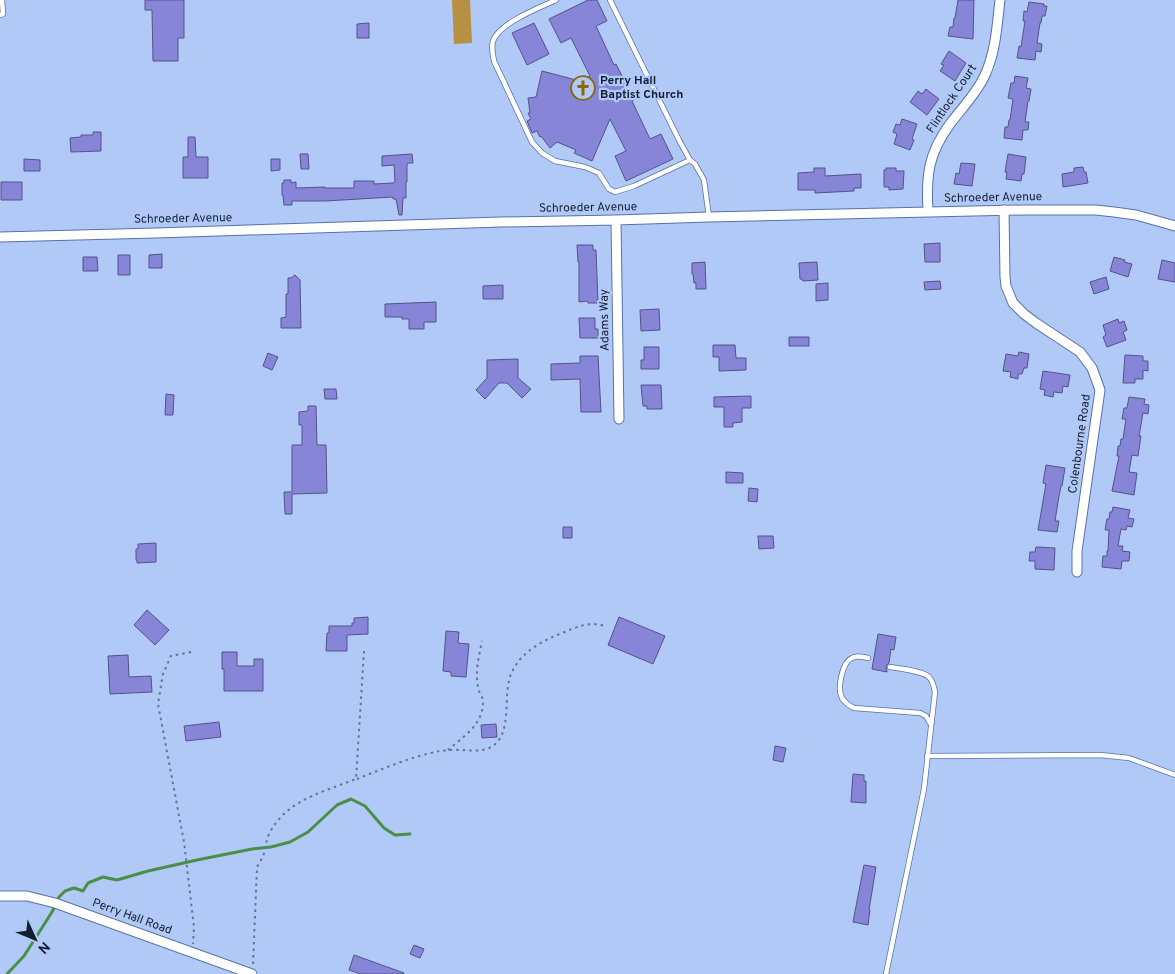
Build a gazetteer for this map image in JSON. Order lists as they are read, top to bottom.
{
  "streets": {
    "street": [
      "Flintlock Court",
      "Schroeder Avenue",
      "Adams Way",
      "Colenbourne Road",
      "Perry Hall Road"
    ]
  },
  "crossings": [
    ["Flintlock Court", "Schroeder Avenue"],
    ["Schroeder Avenue", "Adams Way"],
    ["Schroeder Avenue", "Colenbourne Road"]
  ],
  "places": {
    "church": ["Perry Hall Baptist Church"]
  },
  "north": "bottom right"
}
